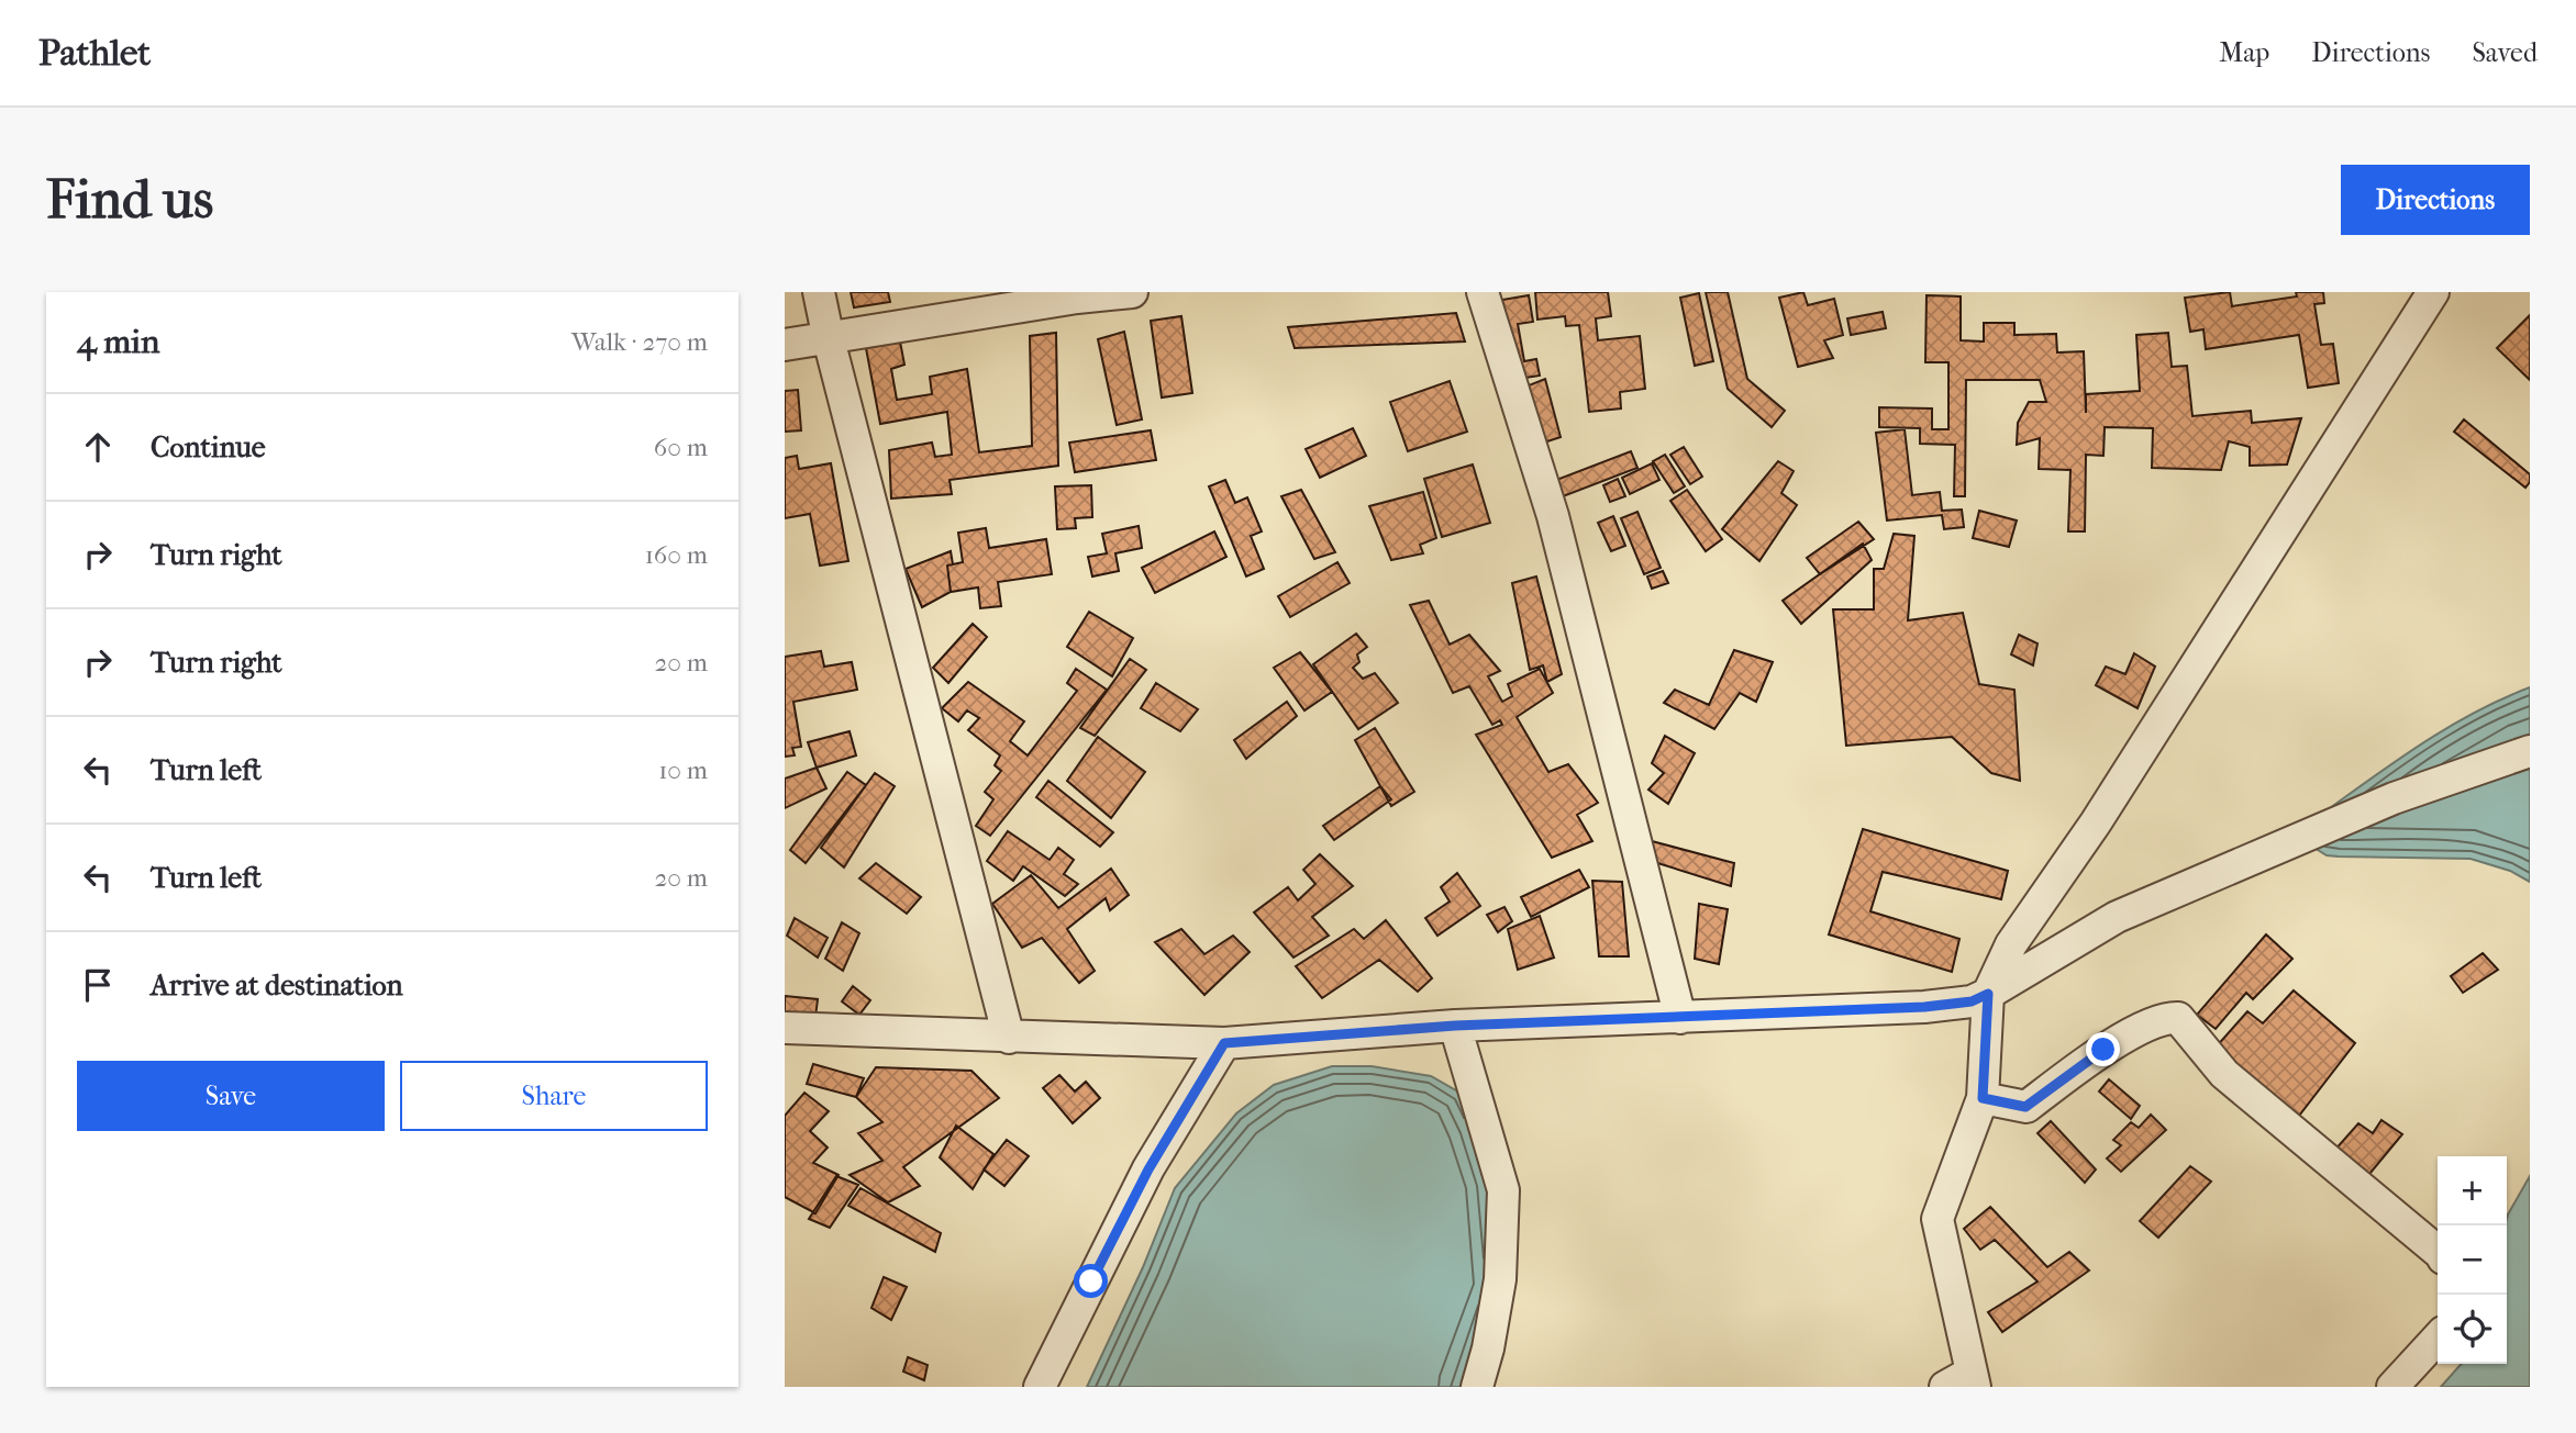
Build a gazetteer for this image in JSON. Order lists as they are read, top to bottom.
{
  "page": {
    "header": "Pathlet",
    "nav": ["Map", "Directions", "Saved"],
    "buttons": [
      "Directions",
      ["Save", "Share"]
    ],
    "title": "Find us",
    "heading": ["4 min", "Walk · 270 m"],
    "list": [
      ["Continue", "60 m"],
      ["Turn right", "160 m"],
      ["Turn right", "20 m"],
      ["Turn left", "10 m"],
      ["Turn left", "20 m"],
      "Arrive at destination"
    ],
    "map_buttons": ["+", "−"]
  }
}
